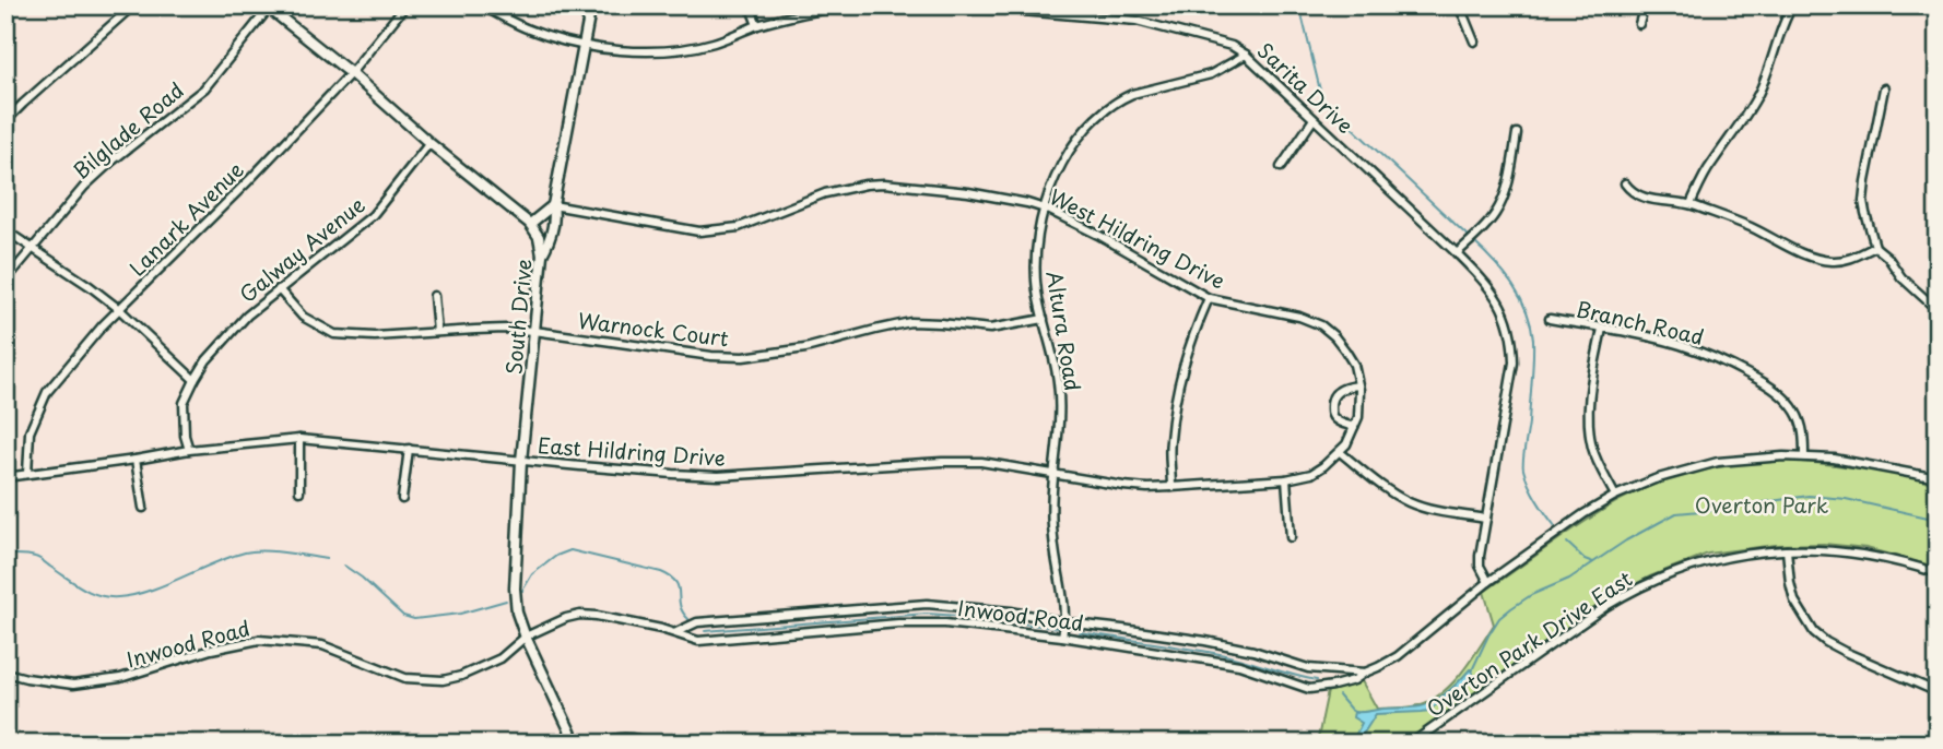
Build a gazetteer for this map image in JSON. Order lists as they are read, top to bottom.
{
  "streets": {
    "street": [
      "Sarita Drive",
      "Bilglade Road",
      "Lanark Avenue",
      "West Hildring Drive",
      "Galway Avenue",
      "South Drive",
      "Branch Road",
      "Warnock Court",
      "Altura Road",
      "East Hildring Drive",
      "Inwood Road",
      "Overton Park Drive East"
    ]
  },
  "crossings": [
    ["Sarita Drive", "Altura Road"],
    ["Sarita Drive", "Inwood Road"],
    ["Bilglade Road", "South Drive"],
    ["Lanark Avenue", "South Drive"],
    ["Lanark Avenue", "East Hildring Drive"],
    ["West Hildring Drive", "Altura Road"],
    ["West Hildring Drive", "East Hildring Drive"],
    ["Galway Avenue", "South Drive"],
    ["Galway Avenue", "Warnock Court"],
    ["Galway Avenue", "East Hildring Drive"],
    ["South Drive", "Warnock Court"],
    ["South Drive", "East Hildring Drive"],
    ["South Drive", "Inwood Road"],
    ["Branch Road", "Inwood Road"],
    ["Warnock Court", "Altura Road"],
    ["Altura Road", "East Hildring Drive"],
    ["Altura Road", "Inwood Road"]
  ],
  "parks": ["Overton Park"]
}
